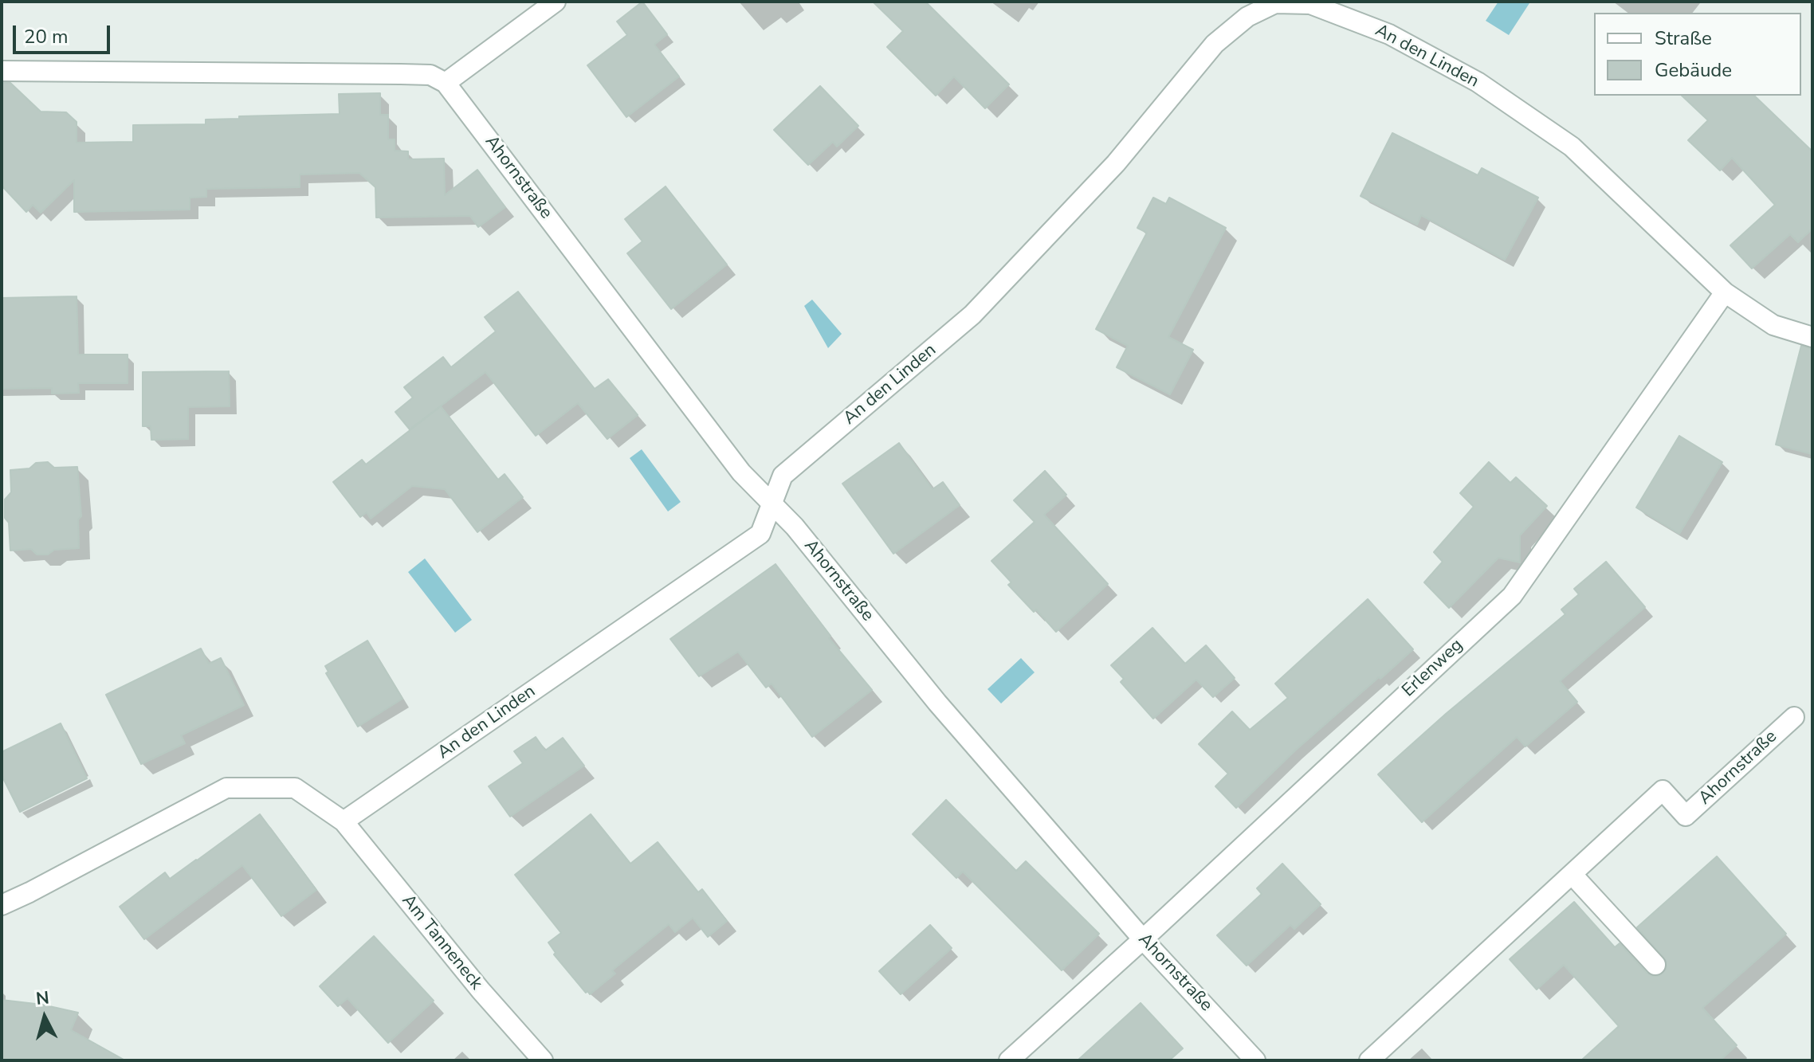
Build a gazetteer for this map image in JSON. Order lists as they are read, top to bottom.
{
  "streets": {
    "street": [
      "An den Linden",
      "Ahornstraße",
      "Erlenweg",
      "Am Tanneneck"
    ]
  },
  "crossings": [
    ["An den Linden", "Ahornstraße"],
    ["An den Linden", "Erlenweg"],
    ["An den Linden", "Am Tanneneck"],
    ["Ahornstraße", "Erlenweg"]
  ],
  "legend": ["Straße", "Gebäude"],
  "scale_bar": "20 m",
  "north": "top"
}
